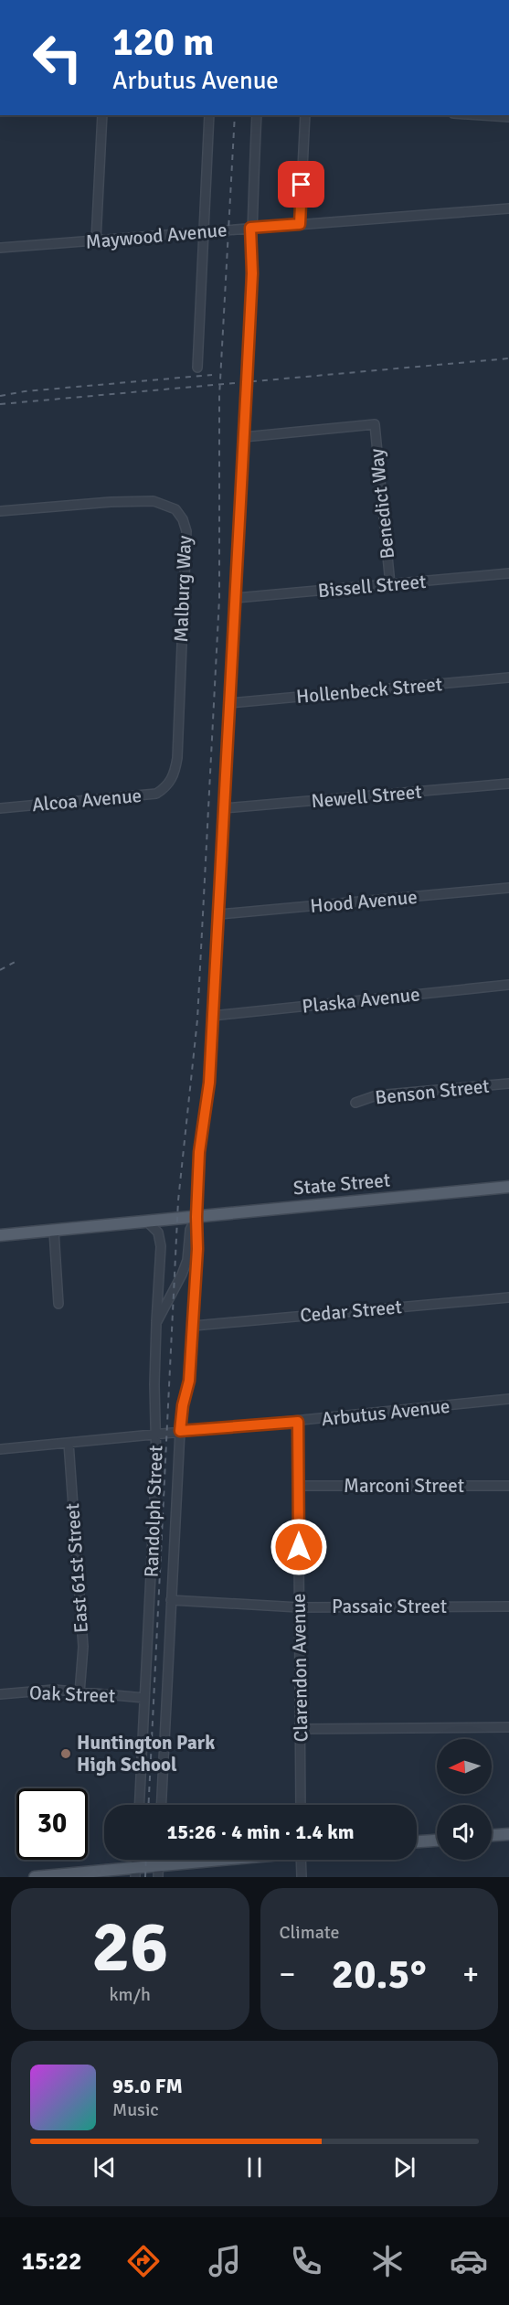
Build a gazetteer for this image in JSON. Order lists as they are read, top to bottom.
{
  "streets": {
    "main road": ["State Street"],
    "street": [
      "Maywood Avenue",
      "Benedict Way",
      "Bissell Street",
      "Malburg Way",
      "Hollenbeck Street",
      "Newell Street",
      "Alcoa Avenue",
      "Hood Avenue",
      "Plaska Avenue",
      "Benson Street",
      "Cedar Street",
      "Arbutus Avenue",
      "Marconi Street",
      "Randolph Street",
      "East 61st Street",
      "Passaic Street",
      "Clarendon Avenue",
      "Oak Street"
    ]
  },
  "crossings": [
    ["Maywood Avenue", "Randolph Street"],
    ["Benedict Way", "Bissell Street"],
    ["Benedict Way", "Randolph Street"],
    ["Bissell Street", "Randolph Street"],
    ["Malburg Way", "Alcoa Avenue"],
    ["Hollenbeck Street", "Randolph Street"],
    ["Newell Street", "Randolph Street"],
    ["Hood Avenue", "Randolph Street"],
    ["Plaska Avenue", "Randolph Street"],
    ["State Street", "Randolph Street"],
    ["Cedar Street", "Randolph Street"],
    ["Arbutus Avenue", "Randolph Street"],
    ["Arbutus Avenue", "East 61st Street"],
    ["Arbutus Avenue", "Clarendon Avenue"],
    ["Marconi Street", "Clarendon Avenue"],
    ["Randolph Street", "Passaic Street"],
    ["Randolph Street", "Oak Street"],
    ["East 61st Street", "Oak Street"],
    ["Passaic Street", "Clarendon Avenue"]
  ],
  "places": ["Huntington Park High School"],
  "north": "left",
  "page": {
    "turn": ["120 m", "Arbutus Avenue"],
    "limit": "30",
    "trip": "15:26 · 4 min · 1.4 km",
    "tile": [
      ["26", "km/h"],
      "Climate"
    ],
    "heat": ["−", "20.5°", "+"],
    "song": ["95.0 FM", "Music"],
    "tabs": "15:22"
  }
}
